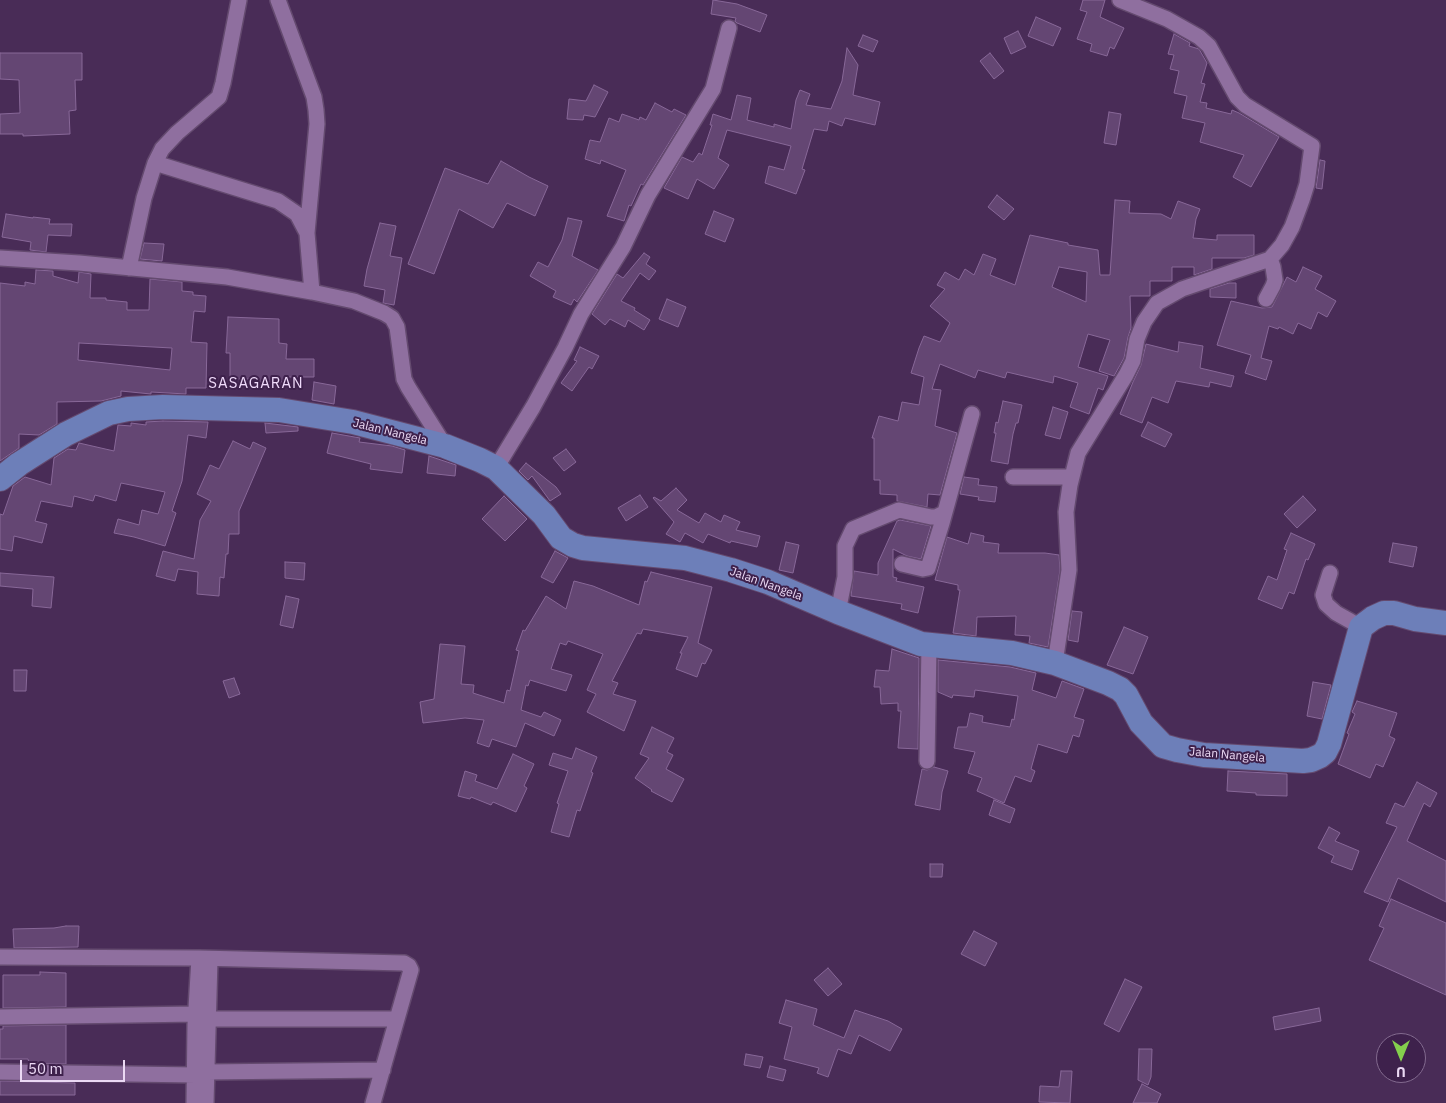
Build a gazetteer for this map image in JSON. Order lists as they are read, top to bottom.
{
  "streets": {
    "main road": ["Jalan Nangela"]
  },
  "districts": ["SASAGARAN"],
  "scale_bar": "50 m",
  "north": "bottom"
}
